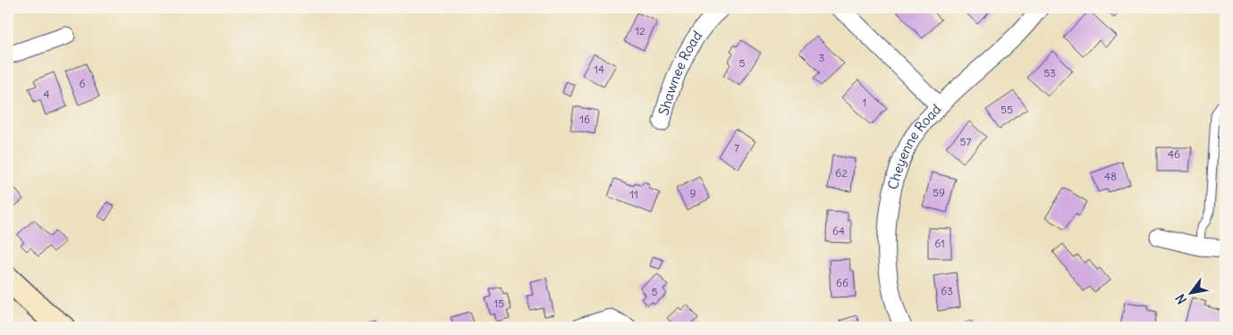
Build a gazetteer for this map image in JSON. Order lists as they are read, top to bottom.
{
  "streets": {
    "street": ["Shawnee Road", "Cheyenne Road"]
  },
  "house_numbers": [
    "12",
    "3",
    "5",
    "14",
    "53",
    "6",
    "4",
    "1",
    "55",
    "16",
    "57",
    "7",
    "46",
    "62",
    "48",
    "59",
    "9",
    "11",
    "64",
    "61",
    "66",
    "63",
    "5",
    "15"
  ],
  "north": "bottom left"
}
